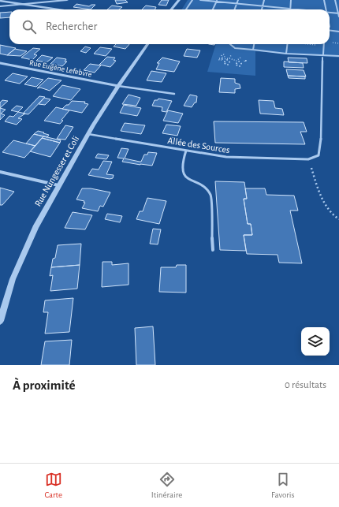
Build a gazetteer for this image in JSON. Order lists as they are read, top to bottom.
{
  "streets": {
    "street": ["Rue Eugène Lefebvre", "Rue Nungesser et Coli"],
    "lane": ["Allée des Sources"]
  },
  "crossings": [
    ["Rue Eugène Lefebvre", "Rue Nungesser et Coli"],
    ["Allée des Sources", "Rue Nungesser et Coli"]
  ],
  "page": {
    "search": "Rechercher",
    "heading": ["À proximité", "0 résultats"],
    "nav": ["Carte", "Itinéraire", "Favoris"]
  }
}
